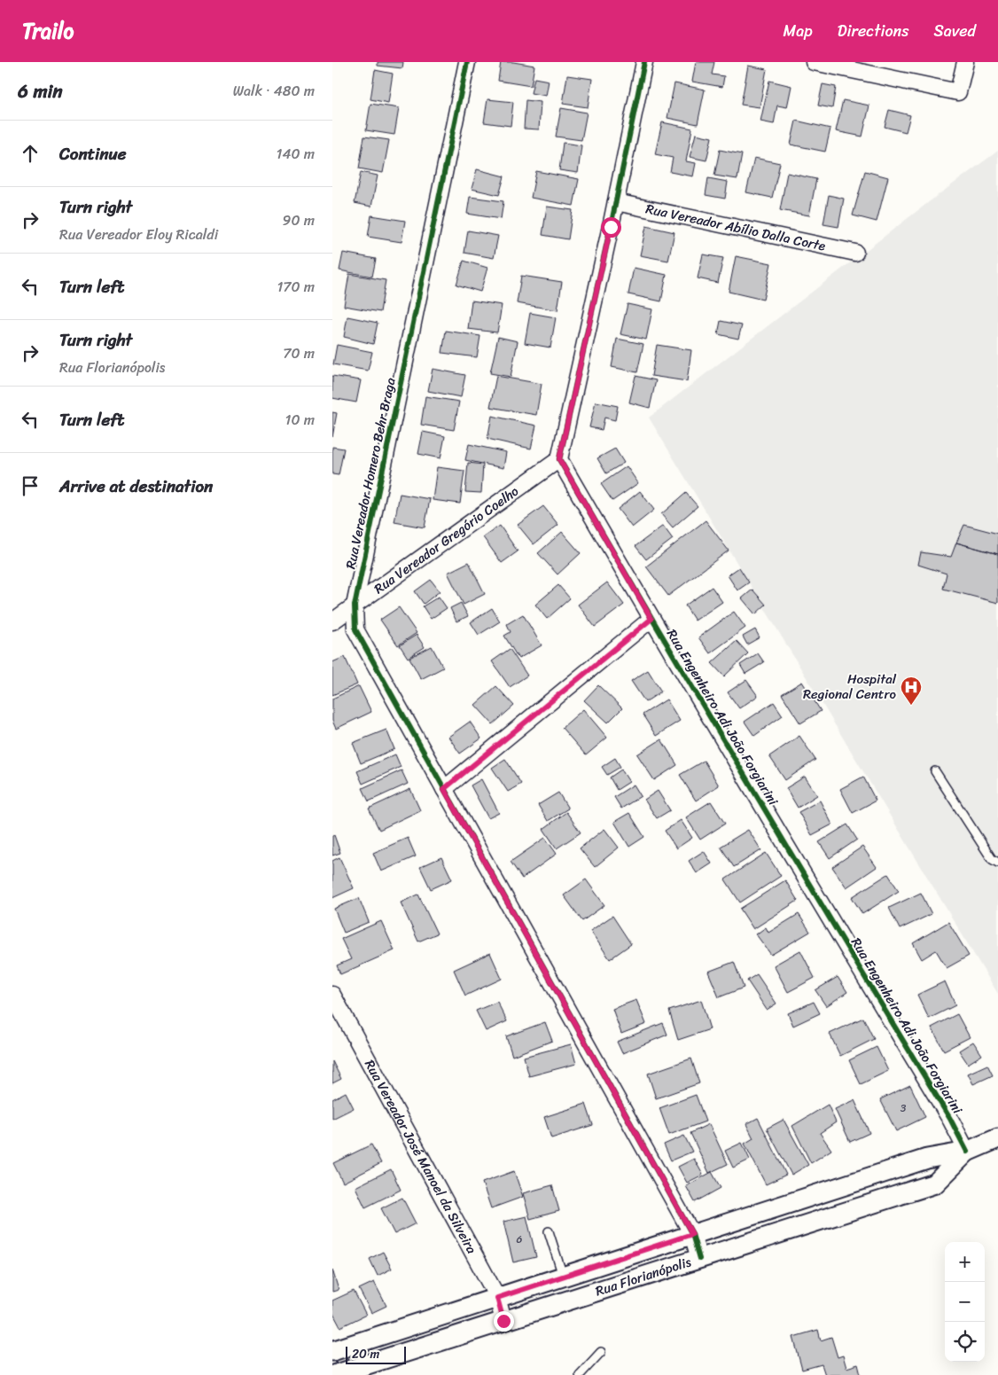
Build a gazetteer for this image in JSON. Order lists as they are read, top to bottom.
{
  "streets": {
    "street": [
      "Rua Vereador Abílio Dalla Corte",
      "Rua Vereador Homero Behr Braga",
      "Rua Vereador Gregório Coelho",
      "Rua Engenheiro Adi João Forgiarini",
      "Rua Vereador José Manoel da Silveira",
      "Rua Florianópolis"
    ]
  },
  "crossings": [
    ["Rua Vereador Homero Behr Braga", "Rua Vereador Gregório Coelho"],
    ["Rua Vereador Homero Behr Braga", "Rua Florianópolis"],
    ["Rua Vereador Gregório Coelho", "Rua Engenheiro Adi João Forgiarini"],
    ["Rua Engenheiro Adi João Forgiarini", "Rua Florianópolis"],
    ["Rua Vereador José Manoel da Silveira", "Rua Florianópolis"]
  ],
  "places": {
    "hospital": ["Hospital Regional Centro"]
  },
  "house_numbers": ["3", "6"],
  "scale_bar": "20 m",
  "page": {
    "header": "Trailo",
    "nav": ["Map", "Directions", "Saved"],
    "heading": ["6 min", "Walk · 480 m"],
    "list": [
      ["Continue", "140 m"],
      ["Turn right", "Rua Vereador Eloy Ricaldi", "90 m"],
      ["Turn left", "170 m"],
      ["Turn right", "Rua Florianópolis", "70 m"],
      ["Turn left", "10 m"],
      "Arrive at destination"
    ],
    "map_buttons": ["+", "−"],
    "scale": "20 m"
  }
}
